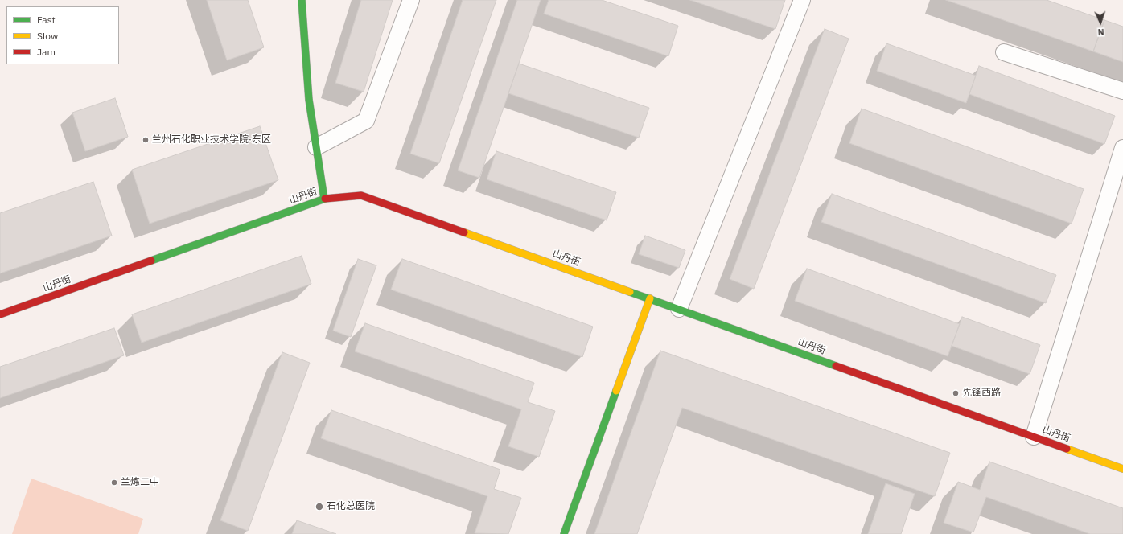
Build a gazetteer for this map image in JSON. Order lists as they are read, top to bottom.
{
  "streets": {
    "street": ["山丹街"]
  },
  "places": [
    "兰州石化职业技术学院·东区",
    "先锋西路",
    "兰炼二中",
    "石化总医院"
  ],
  "legend": ["Fast", "Slow", "Jam"],
  "north": "bottom"
}
